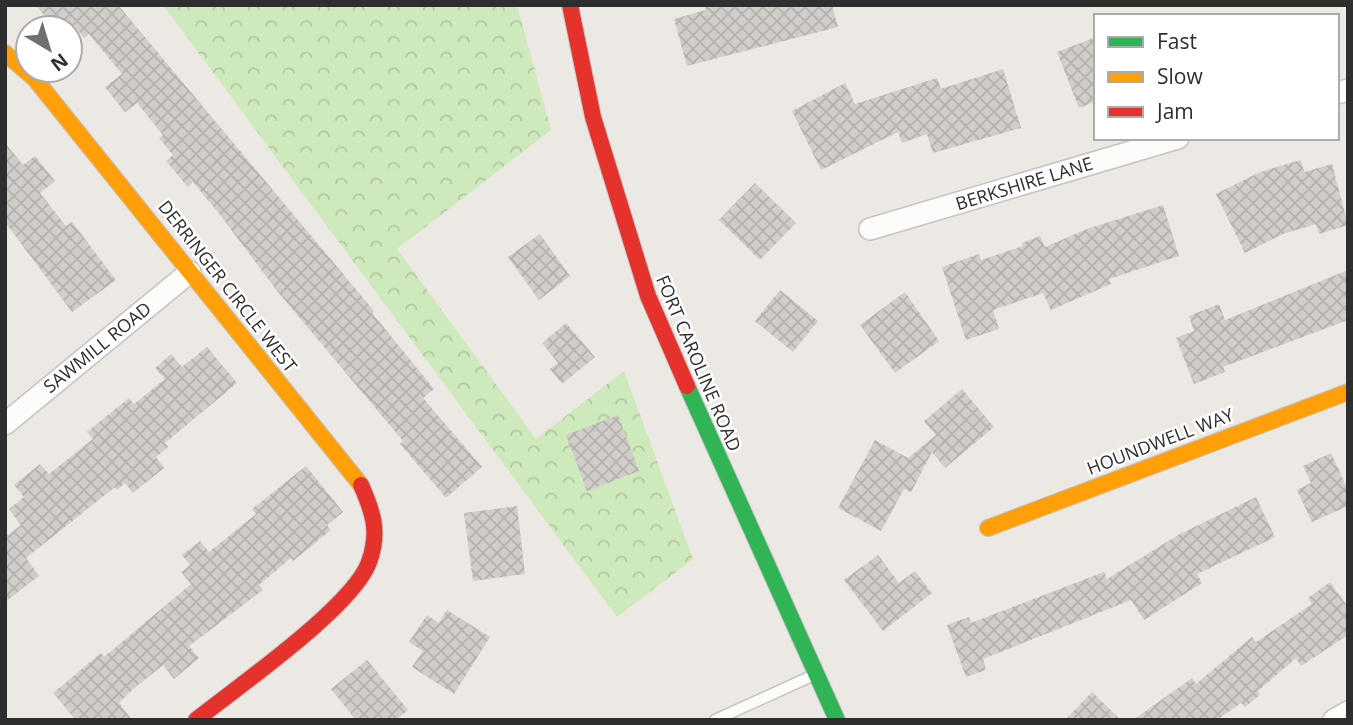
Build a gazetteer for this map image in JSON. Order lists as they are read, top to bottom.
{
  "streets": {
    "street": [
      "BERKSHIRE LANE",
      "DERRINGER CIRCLE WEST",
      "SAWMILL ROAD",
      "FORT CAROLINE ROAD",
      "HOUNDWELL WAY"
    ]
  },
  "crossings": [
    ["DERRINGER CIRCLE WEST", "SAWMILL ROAD"]
  ],
  "legend": ["Fast", "Slow", "Jam"],
  "north": "bottom right"
}
